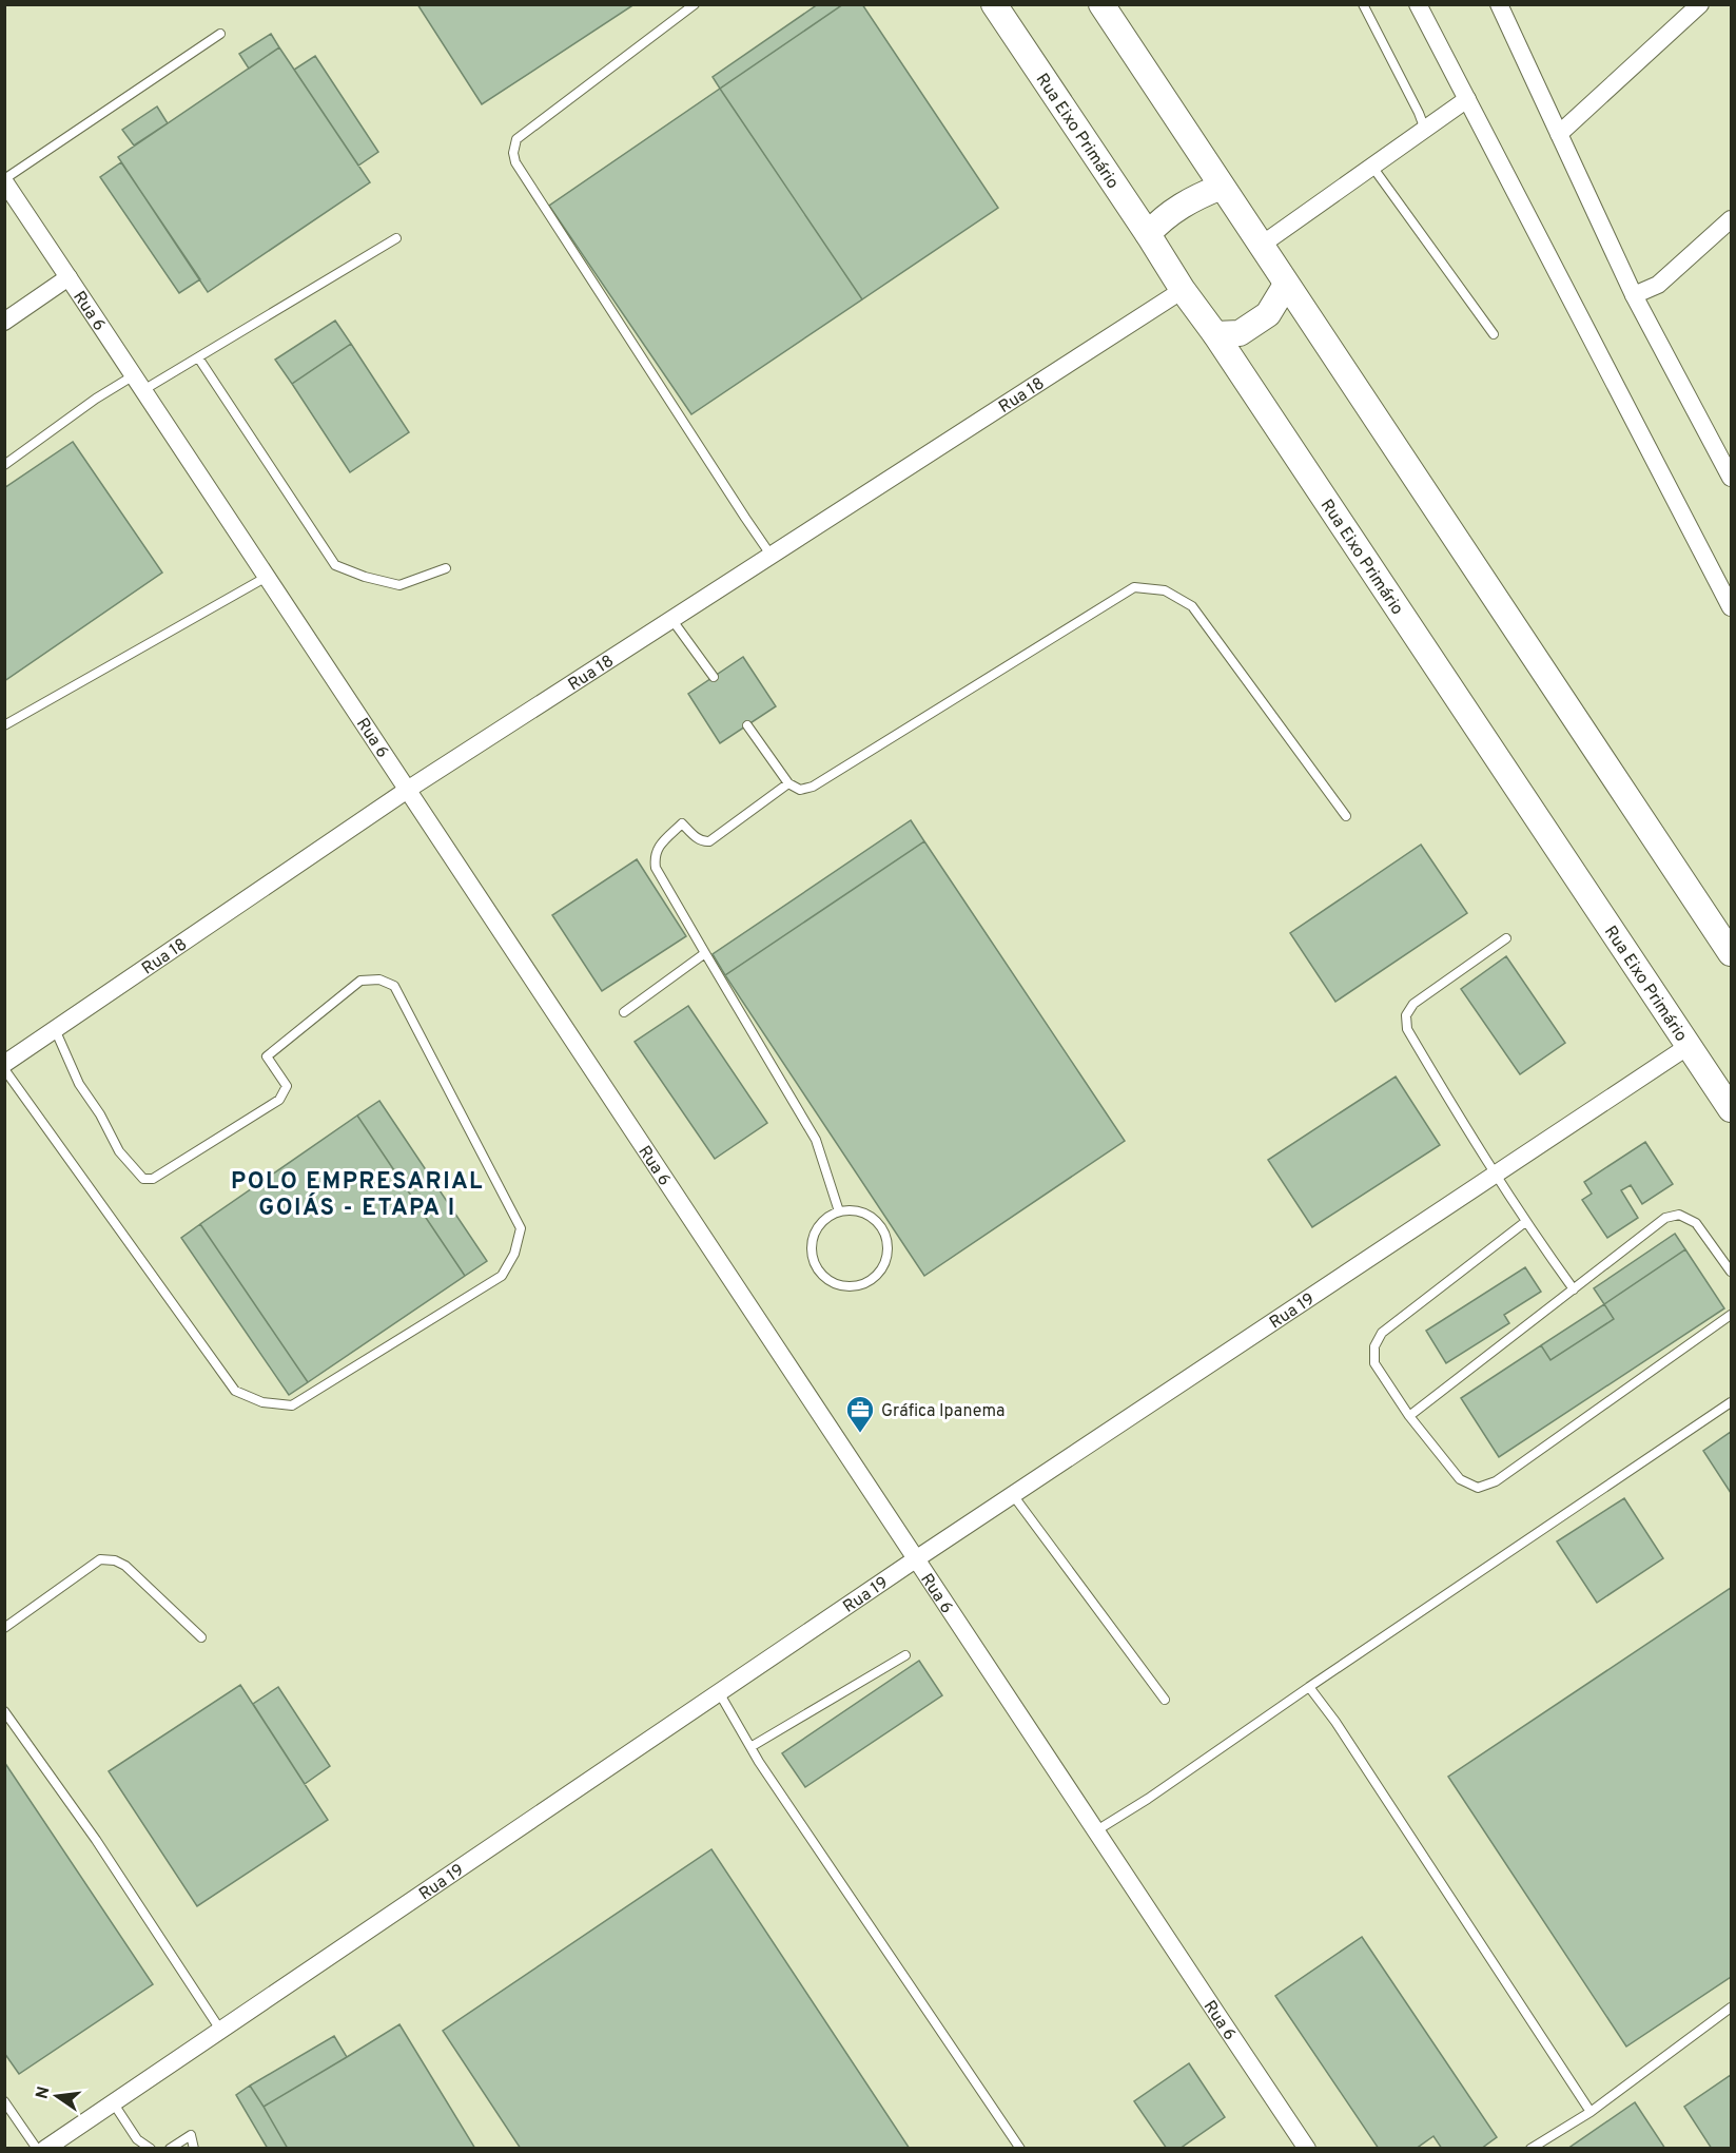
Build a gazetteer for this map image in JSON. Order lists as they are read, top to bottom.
{
  "streets": {
    "street": [
      "Rua Eixo Primário",
      "Rua 6",
      "Rua 18",
      "Rua 19"
    ]
  },
  "crossings": [
    ["Rua Eixo Primário", "Rua 18"],
    ["Rua Eixo Primário", "Rua 19"],
    ["Rua 6", "Rua 18"],
    ["Rua 6", "Rua 19"]
  ],
  "districts": ["POLO EMPRESARIAL GOIÁS - ETAPA I"],
  "places": {
    "office": ["Gráfica Ipanema"]
  },
  "north": "left"
}
